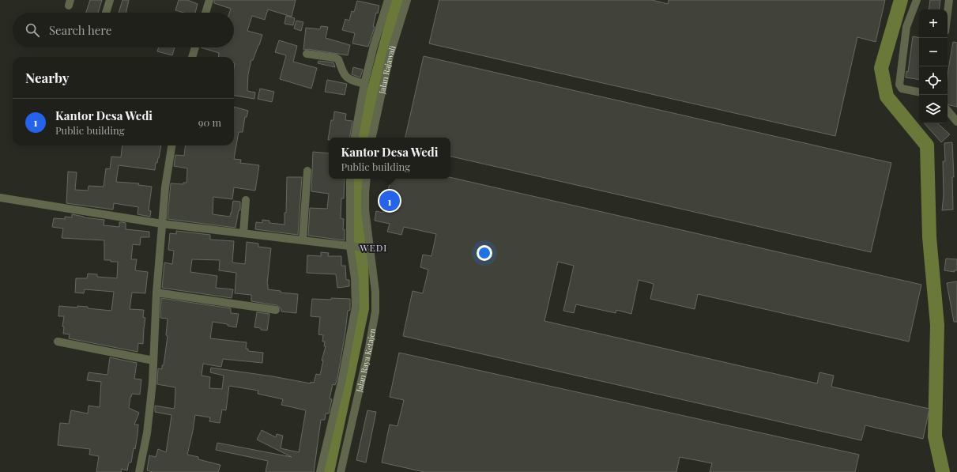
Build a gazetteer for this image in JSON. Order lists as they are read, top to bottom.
{
  "streets": {
    "street": ["Jalan Rajawali", "Jalan Raya Ketajen"]
  },
  "districts": ["WEDI"],
  "page": {
    "map_buttons": ["+", "−"],
    "search": "Search here",
    "heading": "Nearby",
    "list": [
      {
        "mark": "1",
        "name": "Kantor Desa Wedi",
        "note": "Public building",
        "value": "90 m"
      }
    ],
    "popup": ["Kantor Desa Wedi", "Public building"],
    "pins": "1"
  }
}
